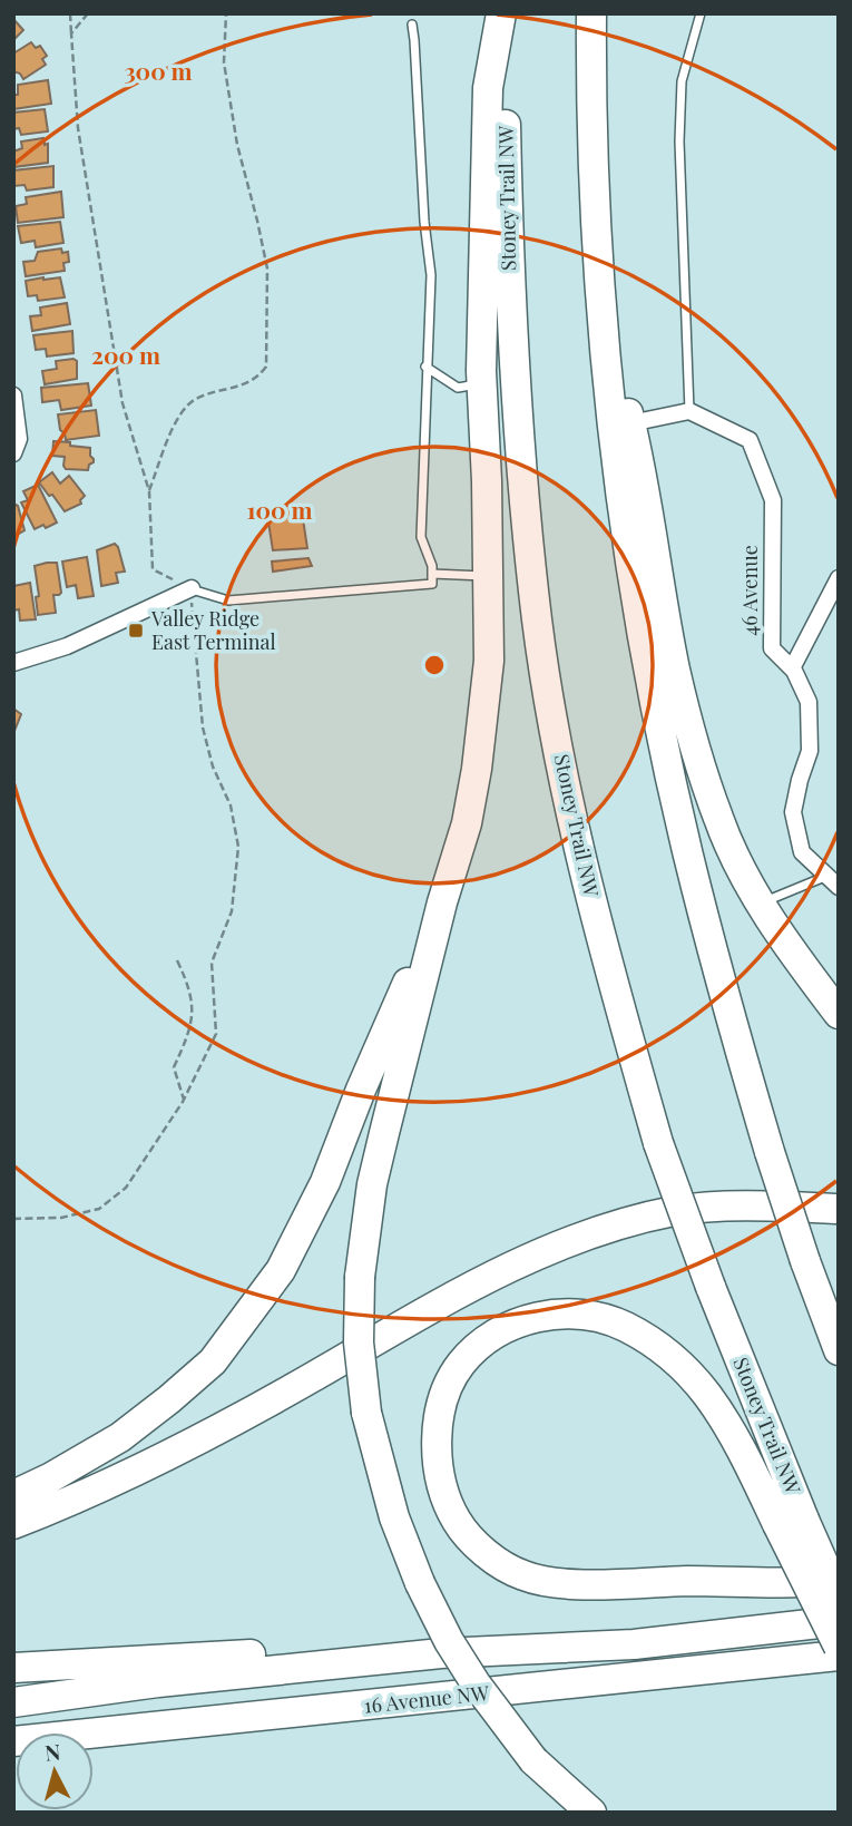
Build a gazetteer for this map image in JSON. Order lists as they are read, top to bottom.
{
  "streets": {
    "highway": ["Stoney Trail NW", "16 Avenue NW"],
    "street": ["46 Avenue"]
  },
  "places": {
    "transit": ["Valley Ridge East Terminal"]
  },
  "north": "top",
  "rings": ["300 m", "200 m", "100 m"]
}
